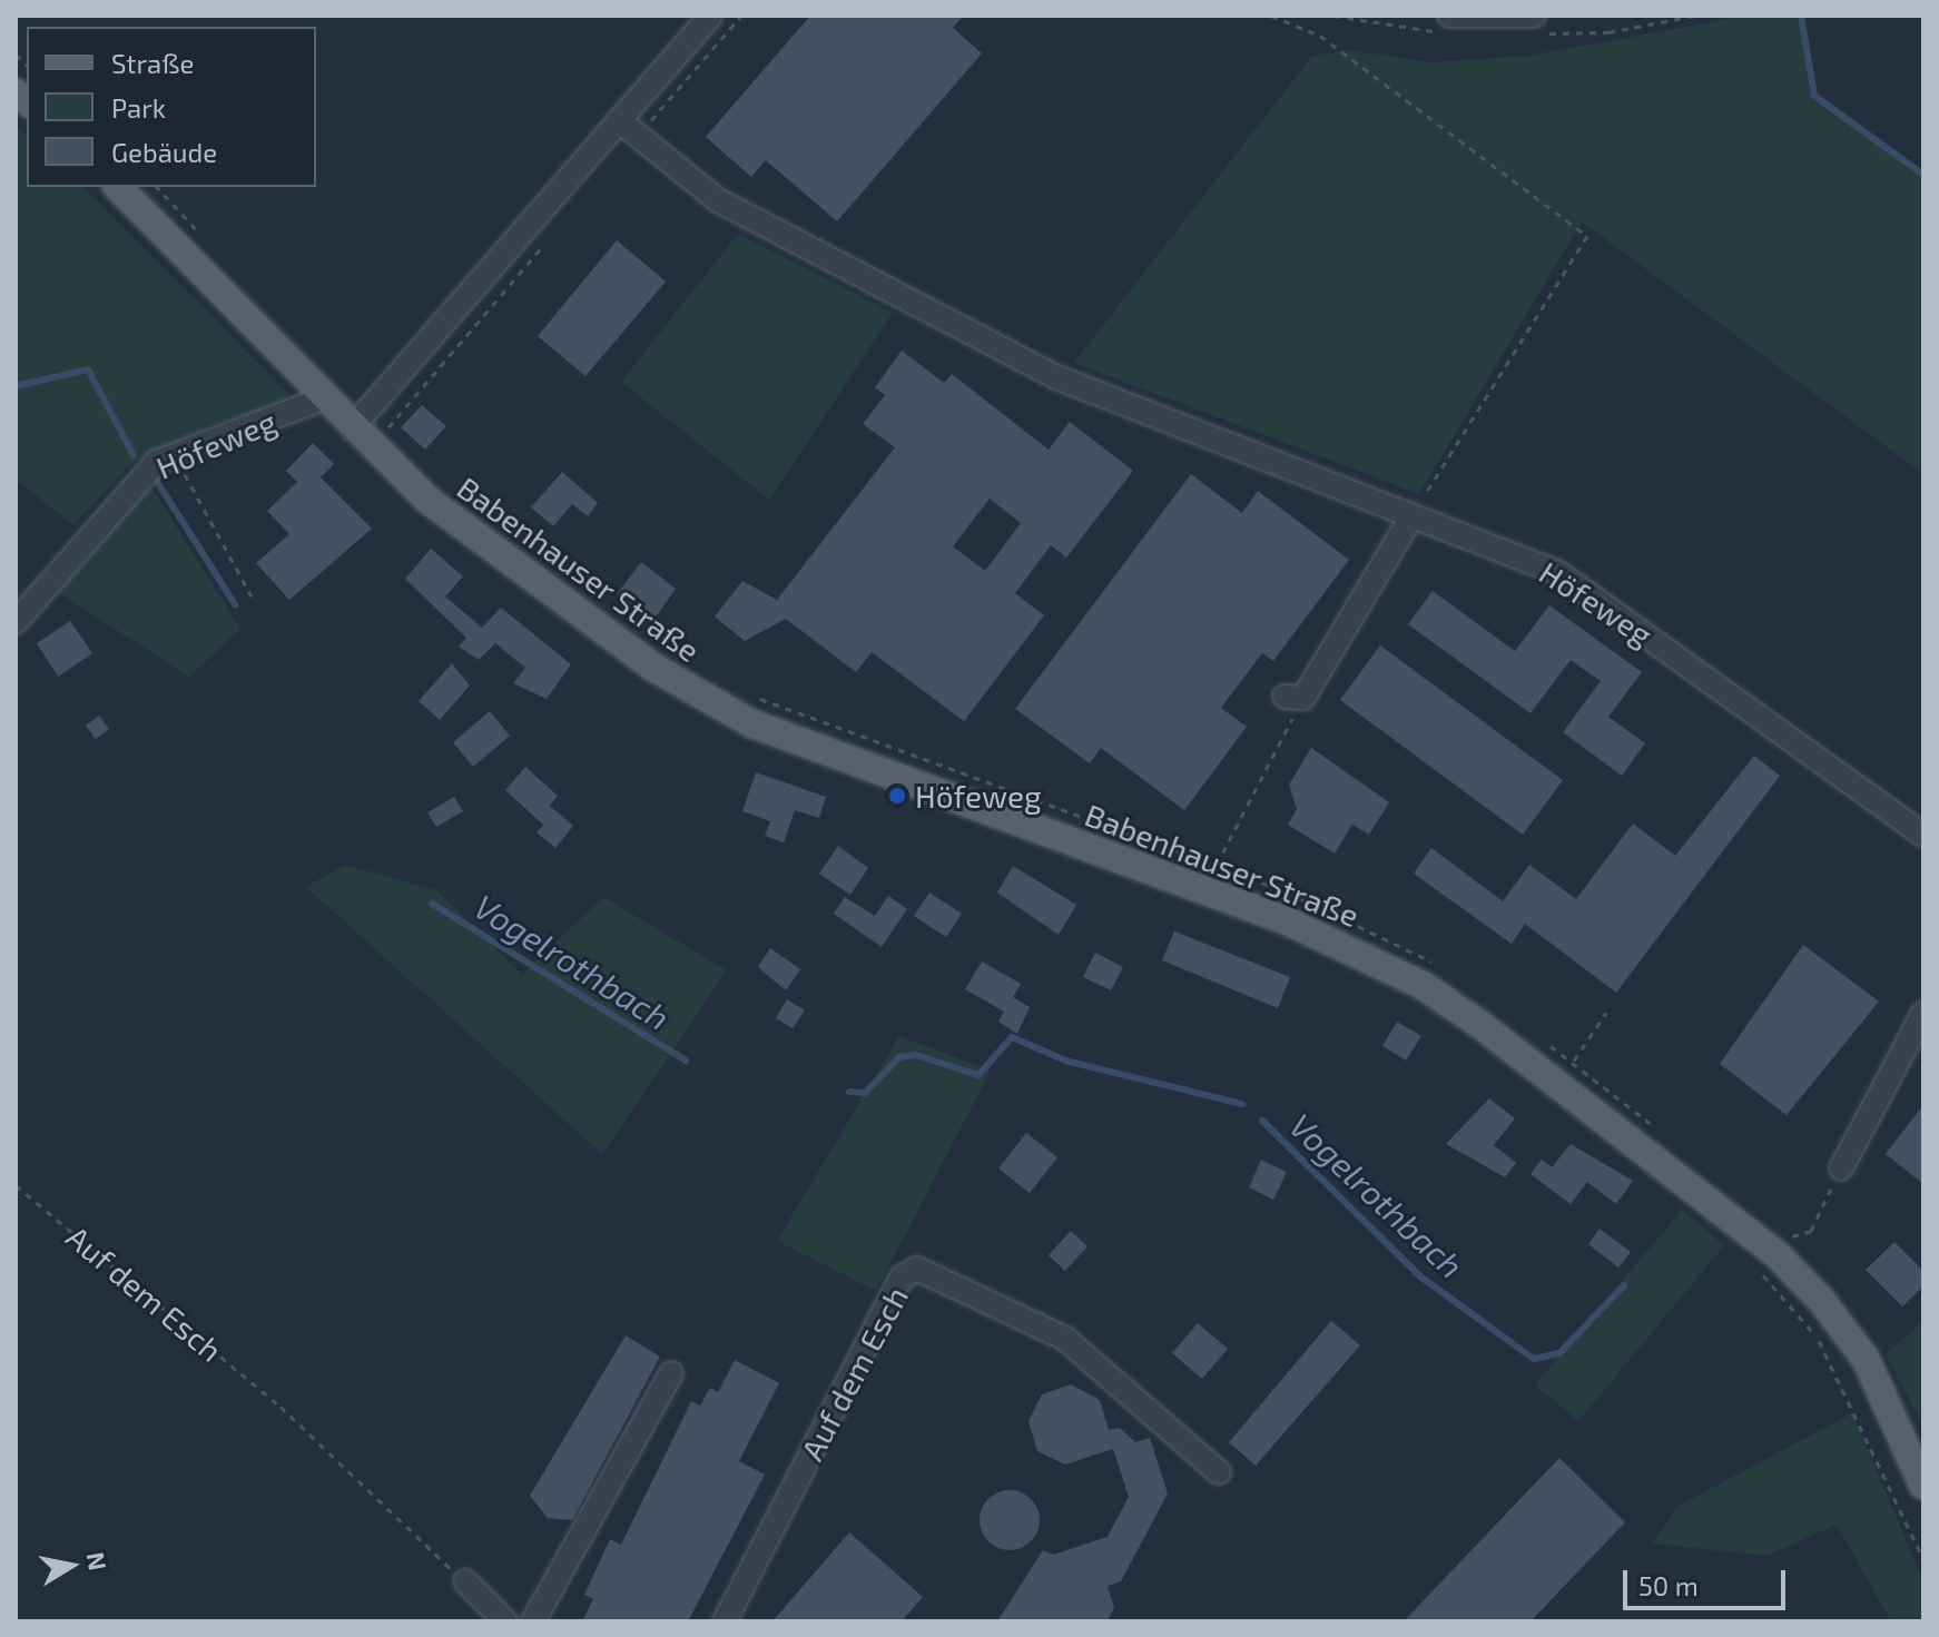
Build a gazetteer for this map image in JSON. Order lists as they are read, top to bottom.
{
  "streets": {
    "main road": ["Babenhauser Straße"],
    "street": ["Höfeweg", "Auf dem Esch"]
  },
  "crossings": [
    ["Höfeweg", "Babenhauser Straße"]
  ],
  "water": ["Vogelrothbach"],
  "places": ["Höfeweg"],
  "legend": ["Straße", "Park", "Gebäude"],
  "scale_bar": "50 m",
  "north": "right"
}
